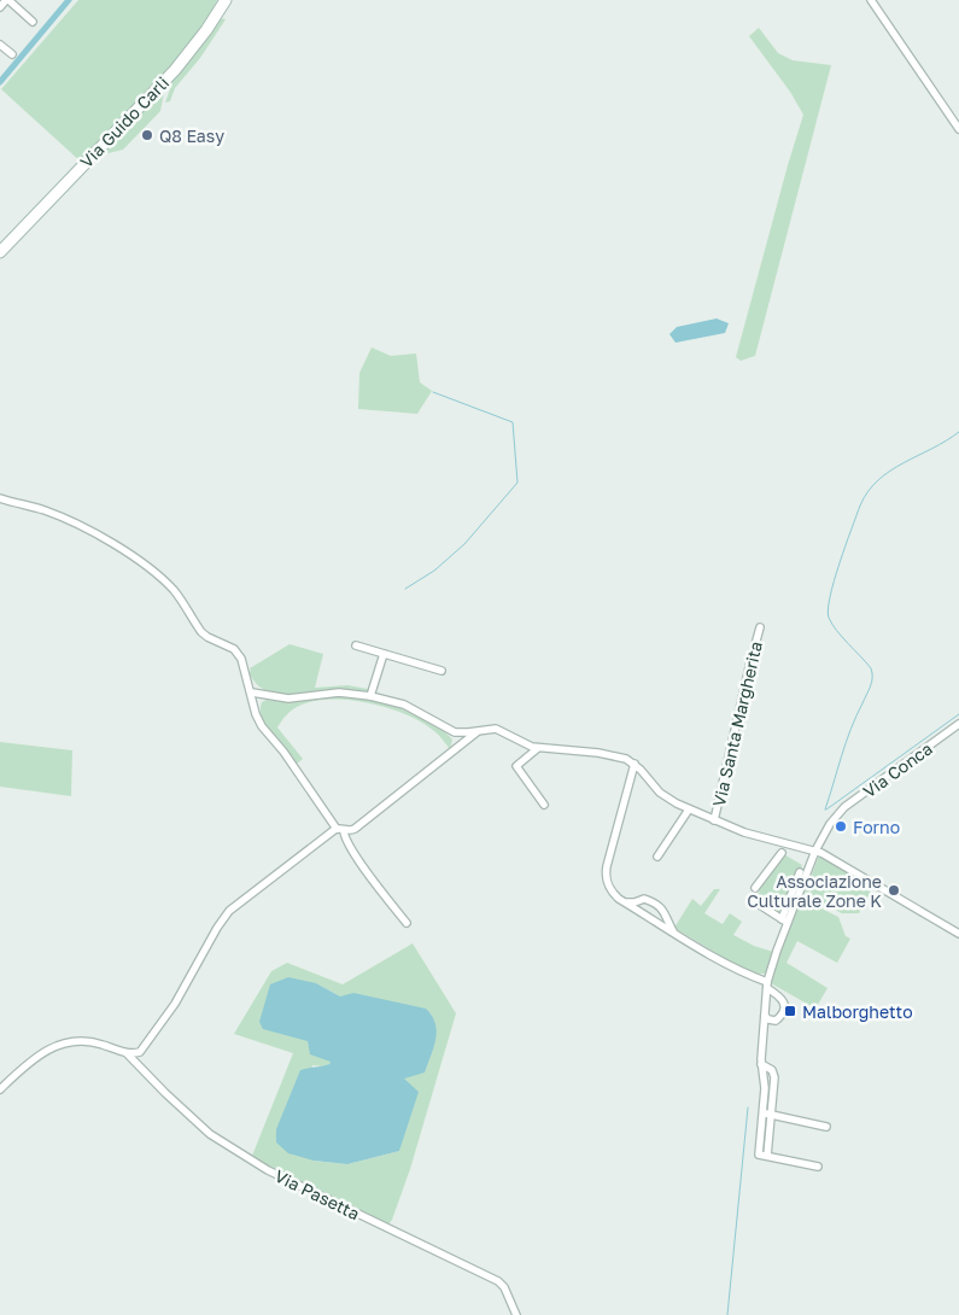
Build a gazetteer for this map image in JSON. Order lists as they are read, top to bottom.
{
  "streets": {
    "main road": ["Via Guido Carli"],
    "street": ["Via Santa Margherita", "Via Conca", "Via Pasetta"]
  },
  "crossings": [
    ["Via Santa Margherita", "Via Conca"]
  ],
  "places": {
    "other": ["Q8 Easy", "Forno", "Associazione Culturale Zone K"],
    "transit": ["Malborghetto"]
  }
}
